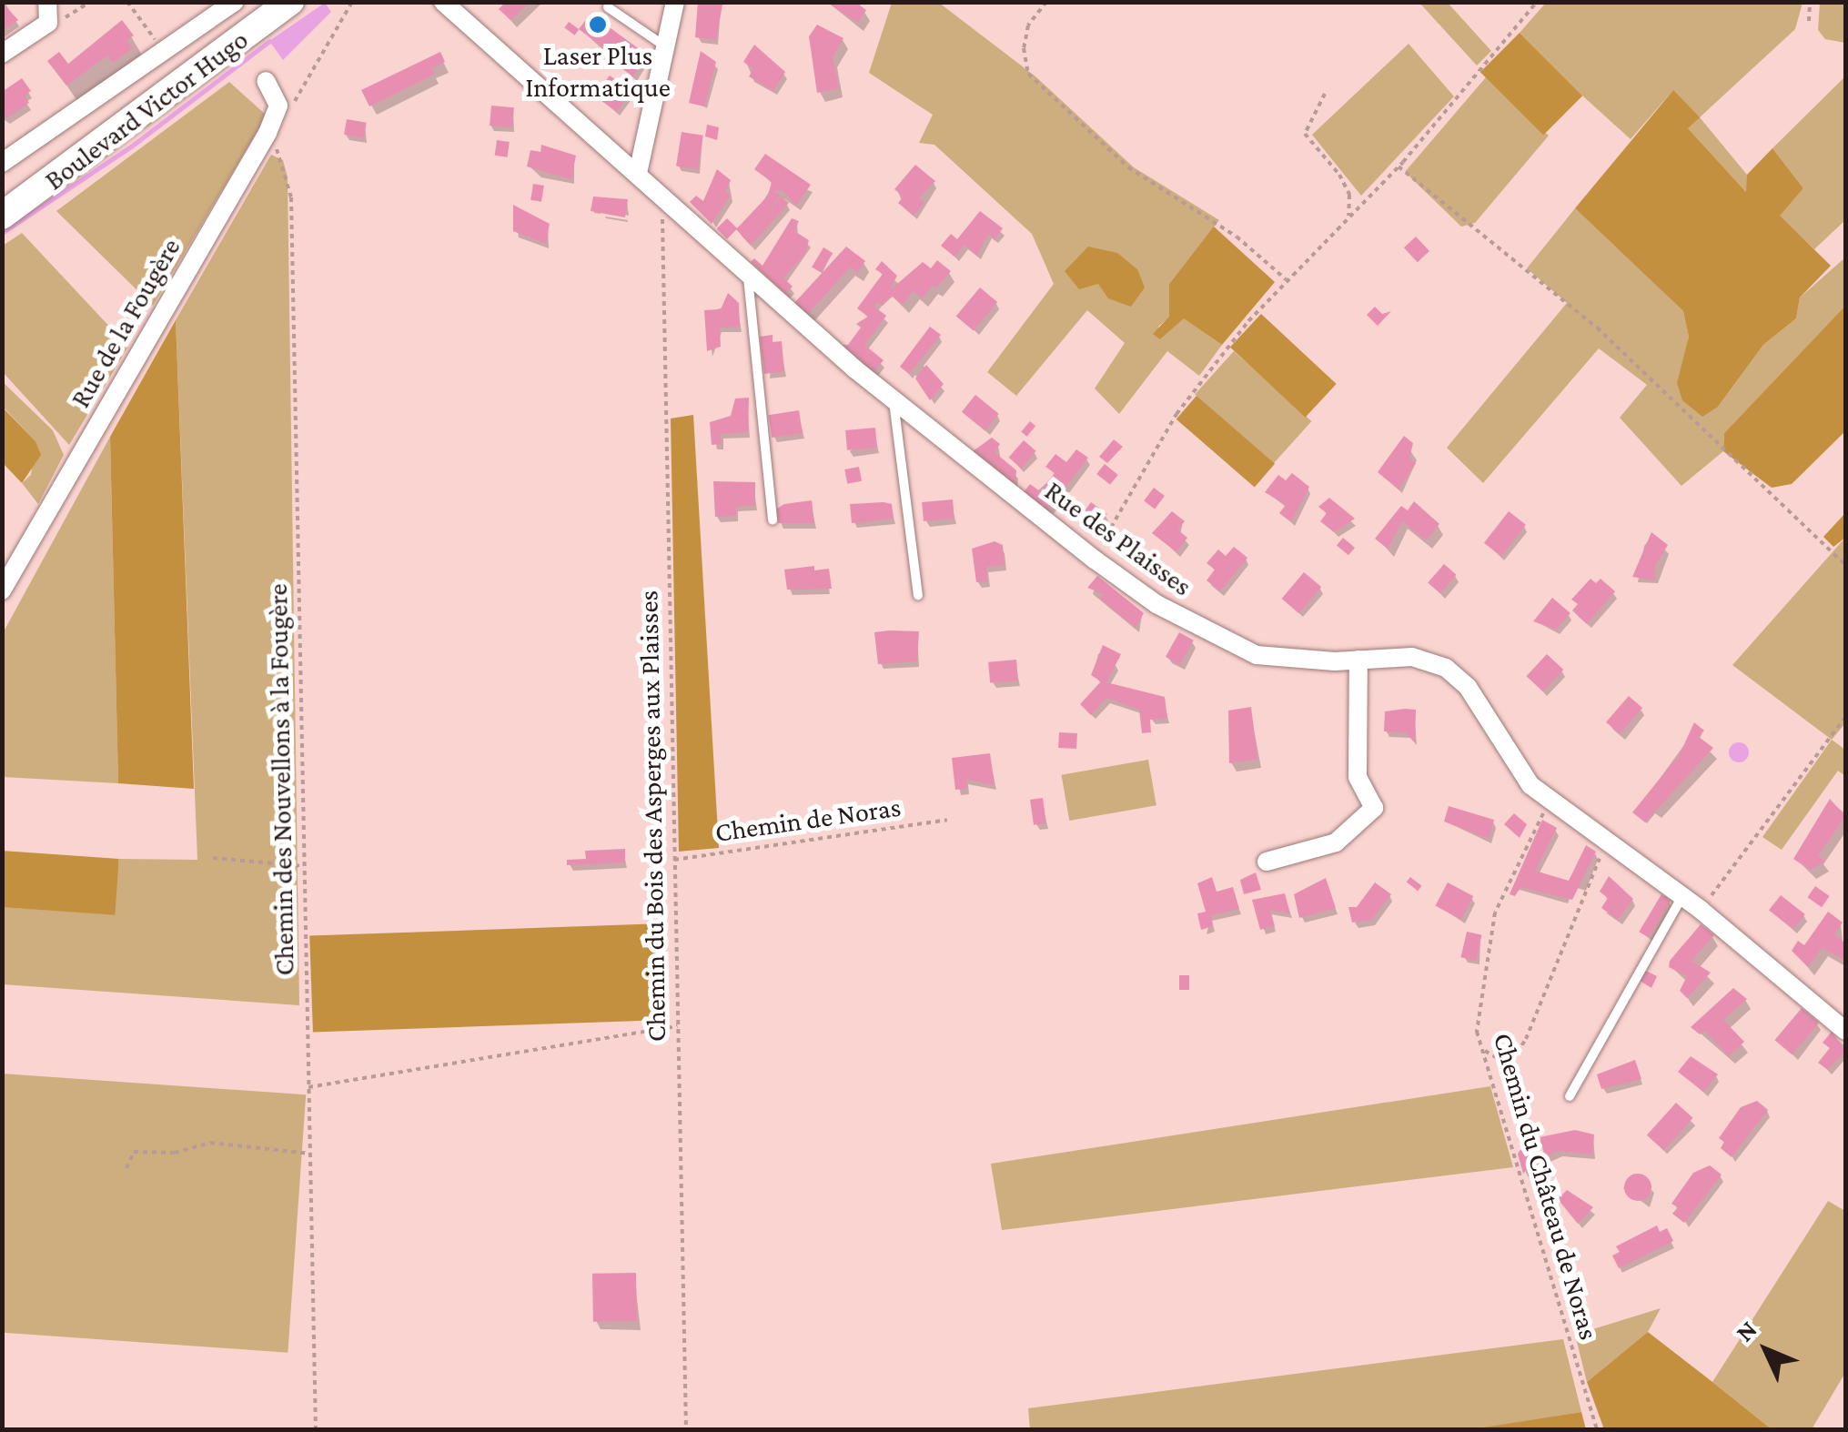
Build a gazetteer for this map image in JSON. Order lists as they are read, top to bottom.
{
  "streets": {
    "main road": ["Boulevard Victor Hugo"],
    "street": ["Rue de la Fougère", "Rue des Plaisses"],
    "path": [
      "Chemin des Nouvellons à la Fougère",
      "Chemin du Bois des Asperges aux Plaisses",
      "Chemin de Noras",
      "Chemin du Château de Noras"
    ]
  },
  "crossings": [
    ["Rue de la Fougère", "Chemin des Nouvellons à la Fougère"],
    ["Rue des Plaisses", "Chemin du Bois des Asperges aux Plaisses"],
    ["Rue des Plaisses", "Chemin du Château de Noras"],
    ["Chemin du Bois des Asperges aux Plaisses", "Chemin de Noras"]
  ],
  "places": ["Laser Plus Informatique"],
  "north": "top left"
}
